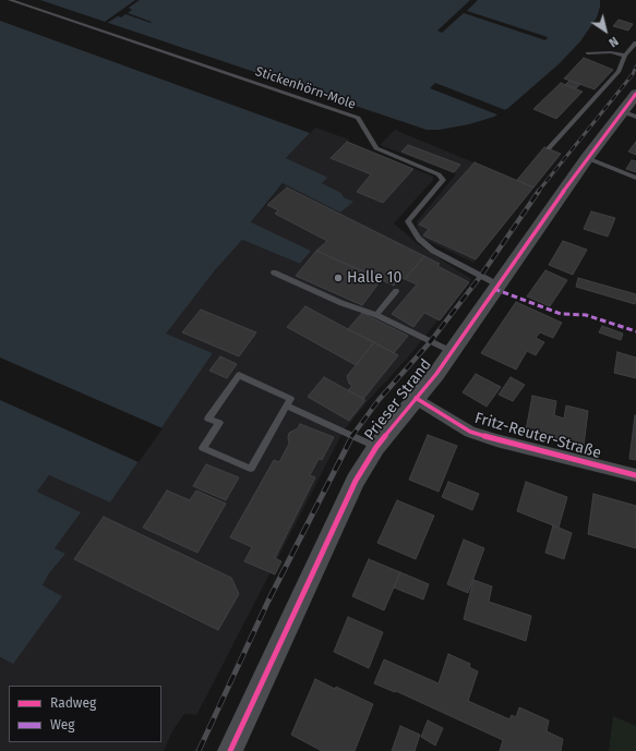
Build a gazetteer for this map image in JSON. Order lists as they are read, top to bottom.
{
  "streets": {
    "street": ["Prieser Strand", "Fritz-Reuter-Straße"],
    "lane": ["Stickenhörn-Mole"]
  },
  "crossings": [
    ["Stickenhörn-Mole", "Prieser Strand"],
    ["Prieser Strand", "Fritz-Reuter-Straße"]
  ],
  "places": ["Halle 10"],
  "legend": ["Radweg", "Weg"],
  "north": "bottom right"
}
